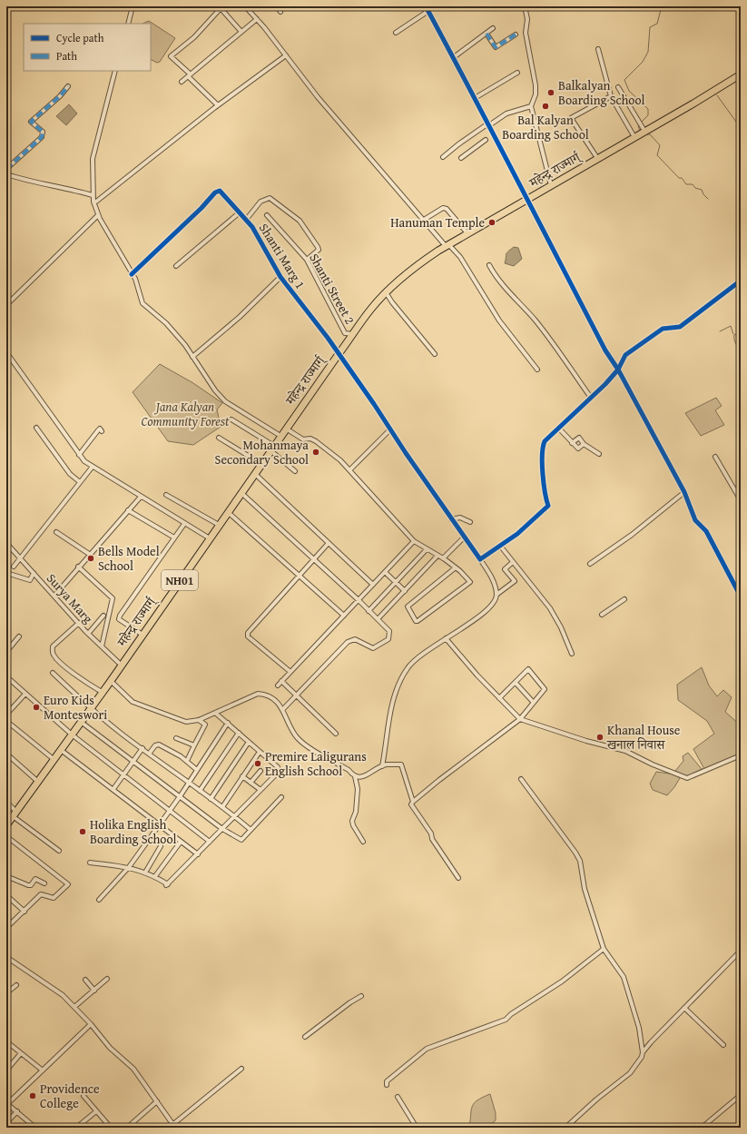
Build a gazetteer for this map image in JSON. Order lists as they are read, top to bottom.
{
  "streets": {
    "highway": ["महेन्द्र राज्मार्ग्", "NH01"],
    "street": ["Shanti Marg 1", "Shanti Street 2", "Surya Marg"]
  },
  "crossings": [
    ["महेन्द्र राज्मार्ग्", "Shanti Marg 1"],
    ["महेन्द्र राज्मार्ग्", "Shanti Street 2"],
    ["महेन्द्र राज्मार्ग्", "Surya Marg"]
  ],
  "parks": ["Jana Kalyan Community Forest"],
  "places": [
    "Balkalyan Boarding School",
    "Bal Kalyan Boarding School",
    "Hanuman Temple",
    "Mohanmaya Secondary School",
    "Bells Model School",
    "Euro Kids Monteswori",
    "Khanal House खनाल निवास",
    "Premire Laligurans English School",
    "Holika English Boarding School",
    "Providence College"
  ],
  "legend": ["Cycle path", "Path"]
}
